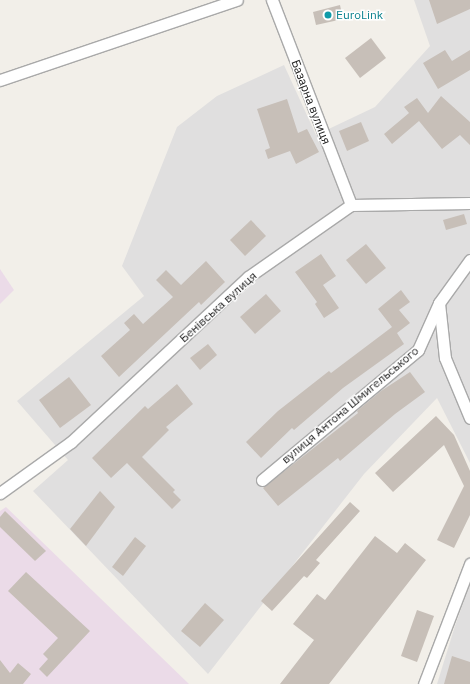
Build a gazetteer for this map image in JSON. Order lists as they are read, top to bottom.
{
  "streets": {
    "street": ["Базарна вулиця", "Бенівська вулиця", "вулиця Антона Шмигельського"]
  },
  "crossings": [
    ["Базарна вулиця", "Бенівська вулиця"]
  ],
  "places": ["EuroLink"]
}
